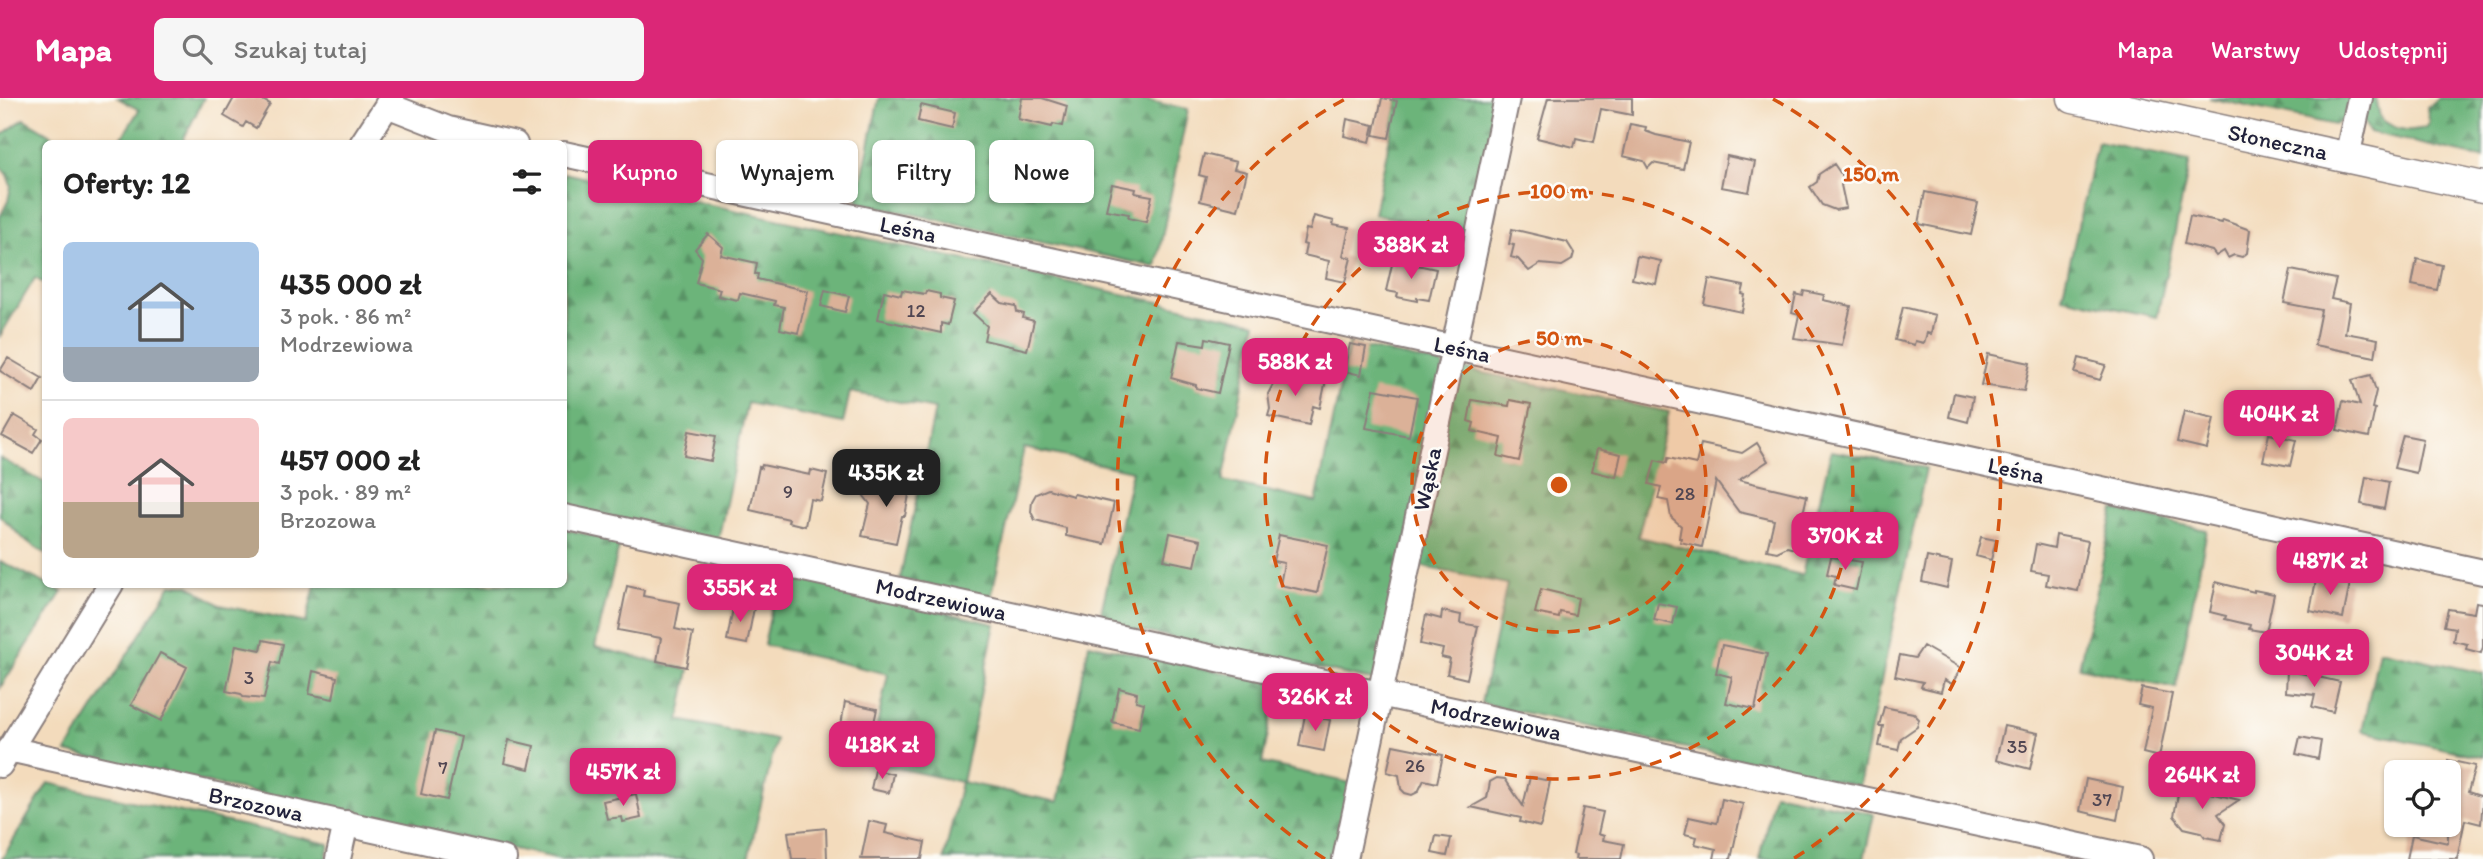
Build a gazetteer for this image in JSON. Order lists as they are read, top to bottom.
{
  "streets": {
    "main road": ["Słoneczna"],
    "street": [
      "Leśna",
      "Wąska",
      "Modrzewiowa",
      "Brzozowa"
    ]
  },
  "crossings": [
    ["Leśna", "Wąska"],
    ["Wąska", "Modrzewiowa"]
  ],
  "house_numbers": [
    "12",
    "9",
    "28",
    "3",
    "35",
    "26",
    "7",
    "37"
  ],
  "page": {
    "header": "Mapa",
    "search": "Szukaj tutaj",
    "nav": ["Mapa", "Warstwy", "Udostępnij"],
    "chip": [
      "Kupno",
      "Wynajem",
      "Filtry",
      "Nowe"
    ],
    "heading": "Oferty: 12",
    "price": [
      "388K zł",
      "588K zł",
      "404K zł",
      "435K zł",
      "370K zł",
      "487K zł",
      "355K zł",
      "304K zł",
      "326K zł",
      "418K zł",
      "457K zł",
      "264K zł"
    ],
    "list": [
      {
        "name": "435 000 zł",
        "note": "3 pok. · 86 m² · Modrzewiowa"
      },
      {
        "name": "457 000 zł",
        "note": "3 pok. · 89 m² · Brzozowa"
      }
    ]
  },
  "rings": ["150 m", "100 m", "50 m"]
}
